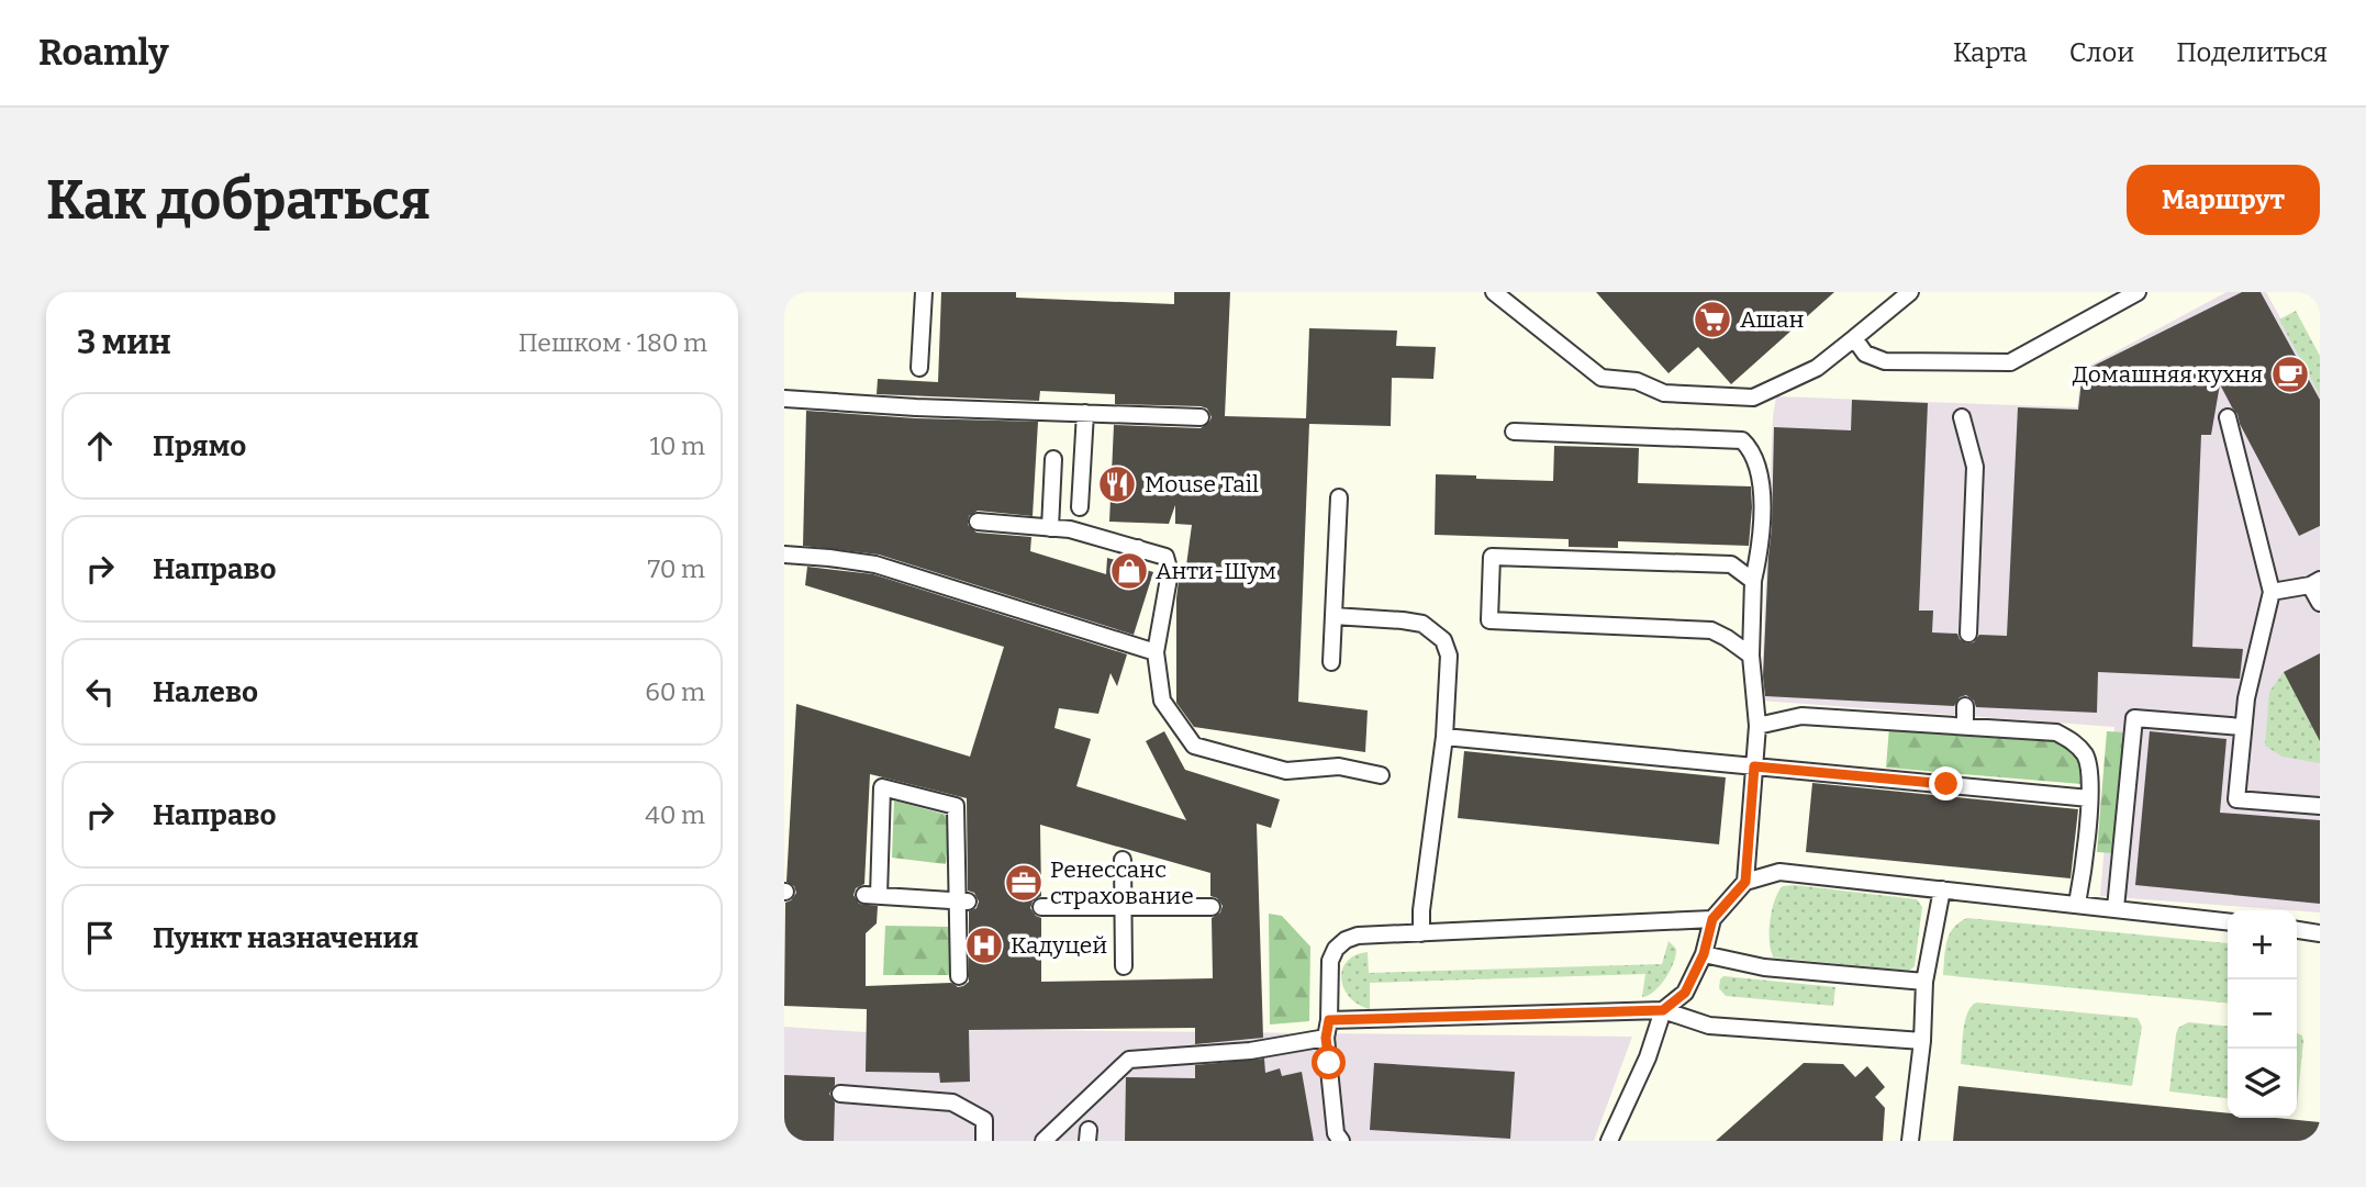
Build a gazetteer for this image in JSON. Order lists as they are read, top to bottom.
{
  "places": {
    "supermarket": ["Ашан"],
    "cafe": ["Домашняя кухня"],
    "restaurant": ["Mouse Tail"],
    "shop": ["Анти-Шум"],
    "office": ["Ренессанс страхование"],
    "hospital": ["Кадуцей"]
  },
  "page": {
    "header": "Roamly",
    "nav": ["Карта", "Слои", "Поделиться"],
    "buttons": "Маршрут",
    "title": "Как добраться",
    "heading": ["3 мин", "Пешком · 180 m"],
    "list": [
      ["Прямо", "10 m"],
      ["Направо", "70 m"],
      ["Налево", "60 m"],
      ["Направо", "40 m"],
      "Пункт назначения"
    ],
    "map_buttons": ["+", "−"]
  }
}
